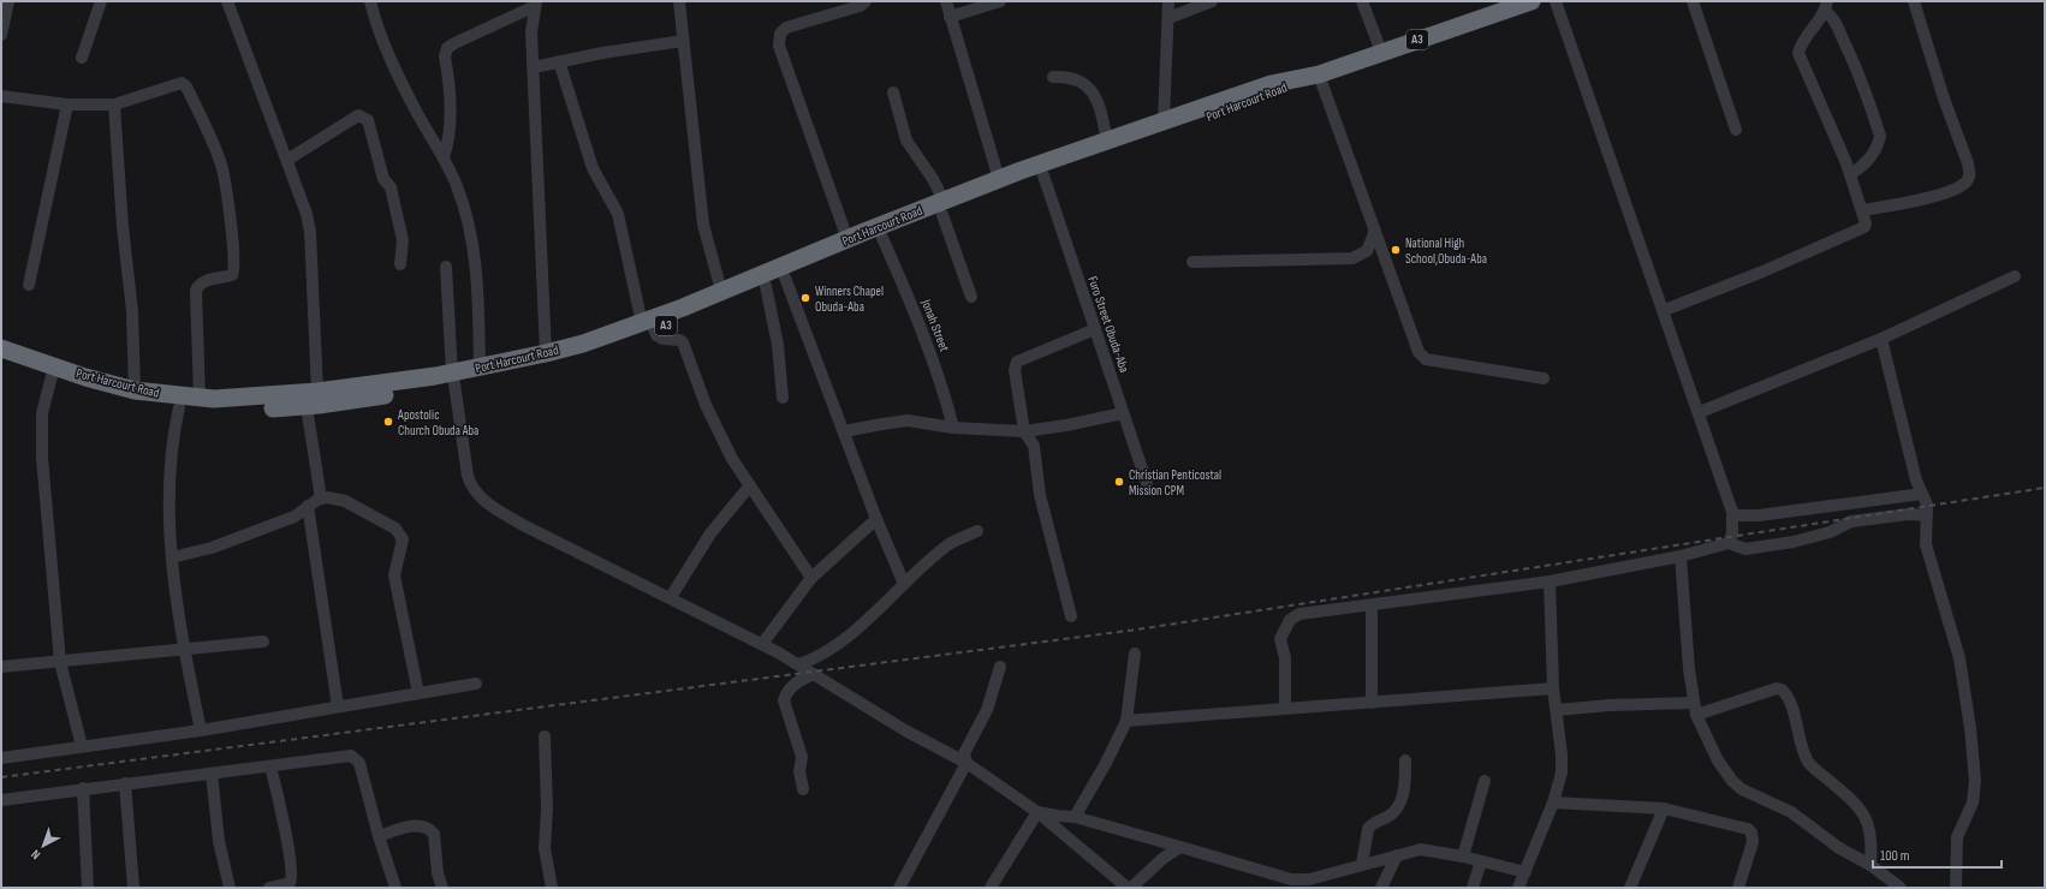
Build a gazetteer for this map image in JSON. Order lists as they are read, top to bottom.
{
  "streets": {
    "highway": ["A3", "Port Harcourt Road"],
    "street": ["Furo Street Obuda-Aba", "Jonah Street"]
  },
  "crossings": [
    ["A3", "Port Harcourt Road"],
    ["Port Harcourt Road", "Furo Street Obuda-Aba"],
    ["Port Harcourt Road", "Jonah Street"]
  ],
  "places": [
    "National High School,Obuda-Aba",
    "Winners Chapel Obuda-Aba",
    "Apostolic Church Obuda Aba",
    "Christian Penticostal Mission CPM"
  ],
  "scale_bar": "100 m",
  "north": "bottom left"
}
